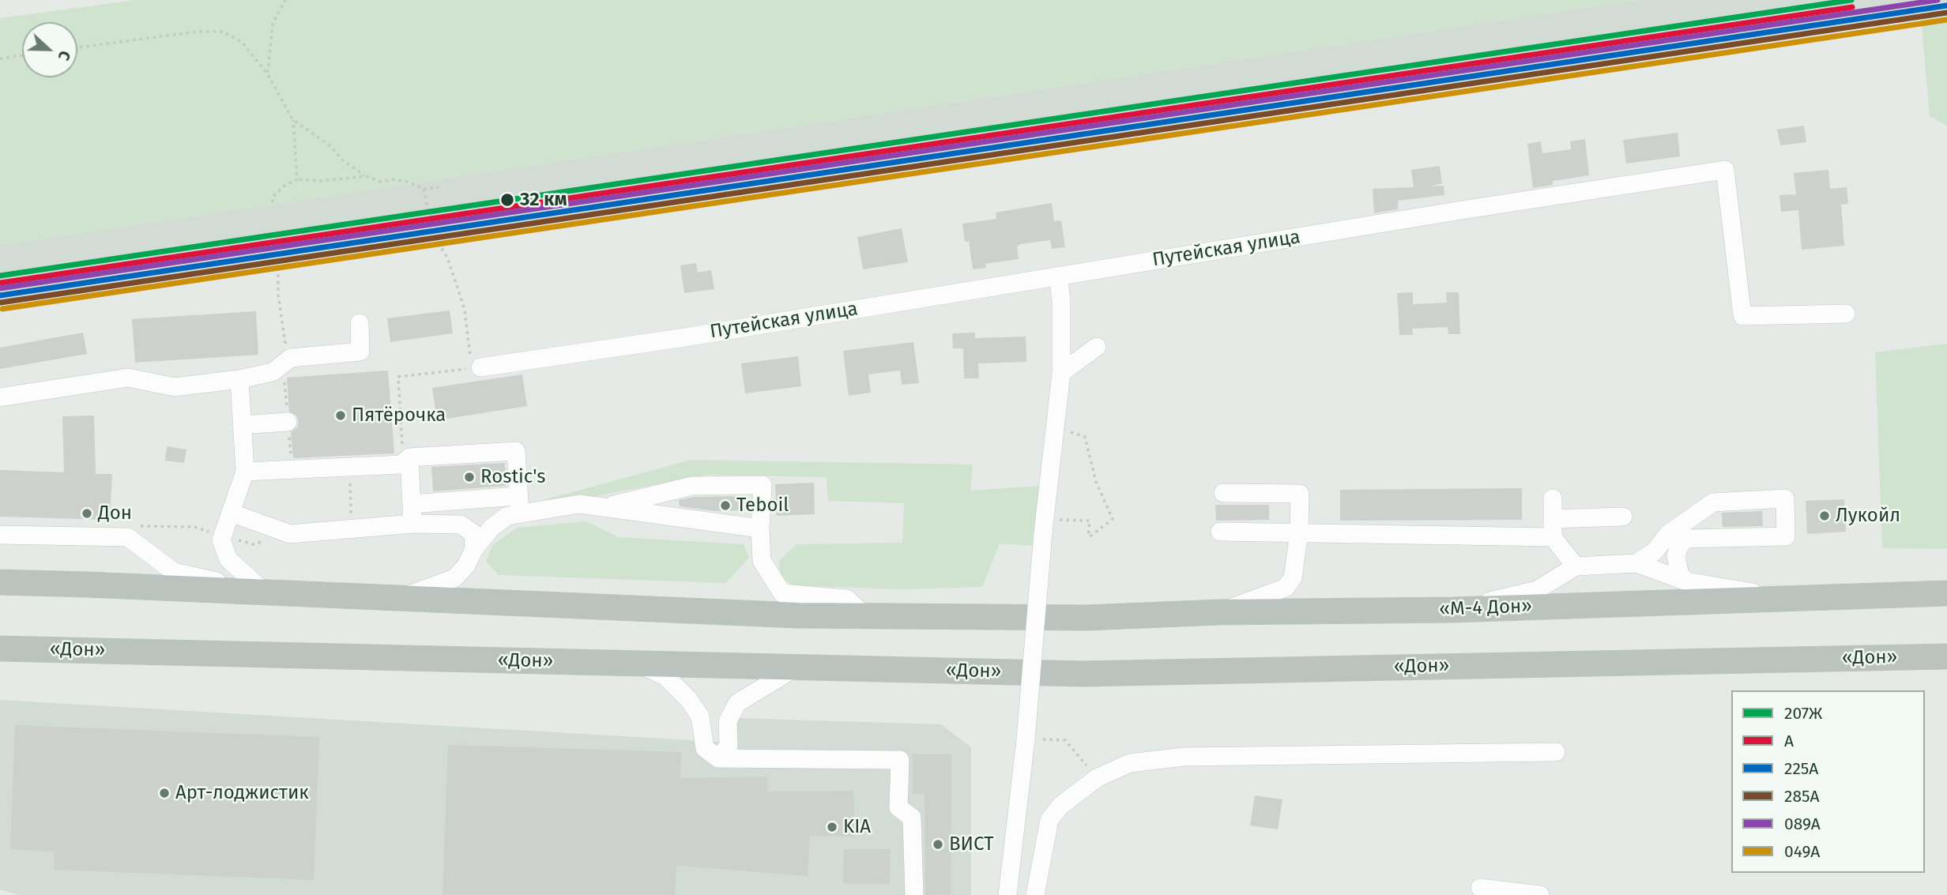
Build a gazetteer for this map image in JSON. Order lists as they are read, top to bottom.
{
  "streets": {
    "highway": ["«М-4 Дон»", "«Дон»"],
    "street": ["Путейская улица"]
  },
  "places": [
    "32 км",
    "Пятёрочка",
    "Rostic's",
    "Teboil",
    "Дон",
    "Лукойл",
    "Арт-лоджистик",
    "KIA",
    "ВИСТ"
  ],
  "lines": [
    "transit line 207Ж",
    "transit line 089А",
    "transit line 225А",
    "transit line A",
    "transit line 285А",
    "transit line 049А"
  ],
  "legend": [
    "207Ж",
    "A",
    "225А",
    "285А",
    "089А",
    "049А"
  ],
  "north": "right"
}
